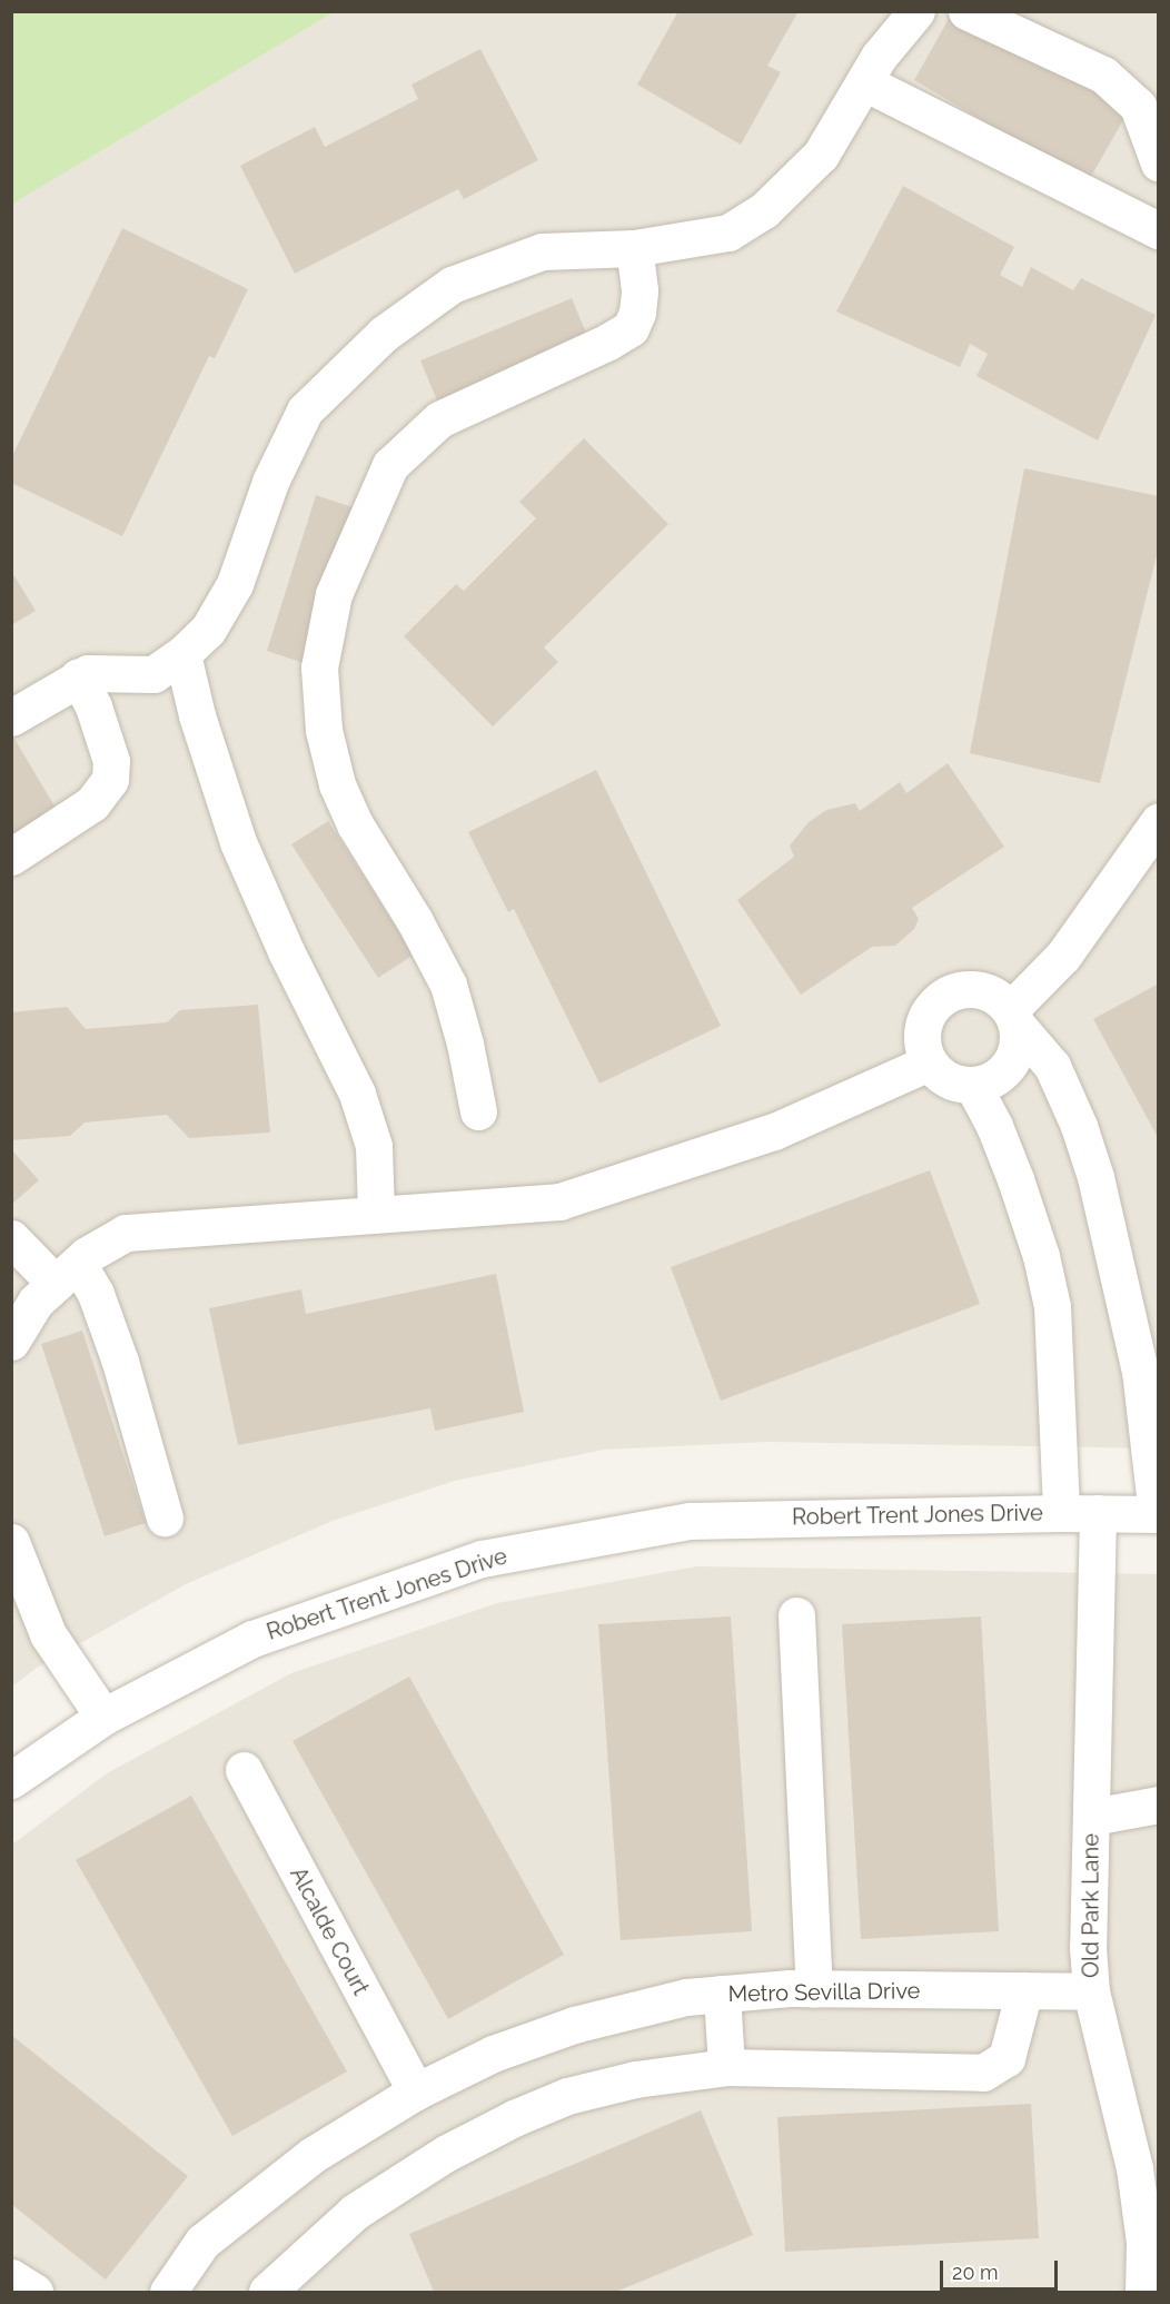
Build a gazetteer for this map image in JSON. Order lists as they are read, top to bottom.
{
  "streets": {
    "street": [
      "Robert Trent Jones Drive",
      "Old Park Lane",
      "Alcalde Court",
      "Metro Sevilla Drive"
    ]
  },
  "crossings": [
    ["Robert Trent Jones Drive", "Old Park Lane"],
    ["Old Park Lane", "Metro Sevilla Drive"],
    ["Alcalde Court", "Metro Sevilla Drive"]
  ],
  "scale_bar": "20 m"
}
